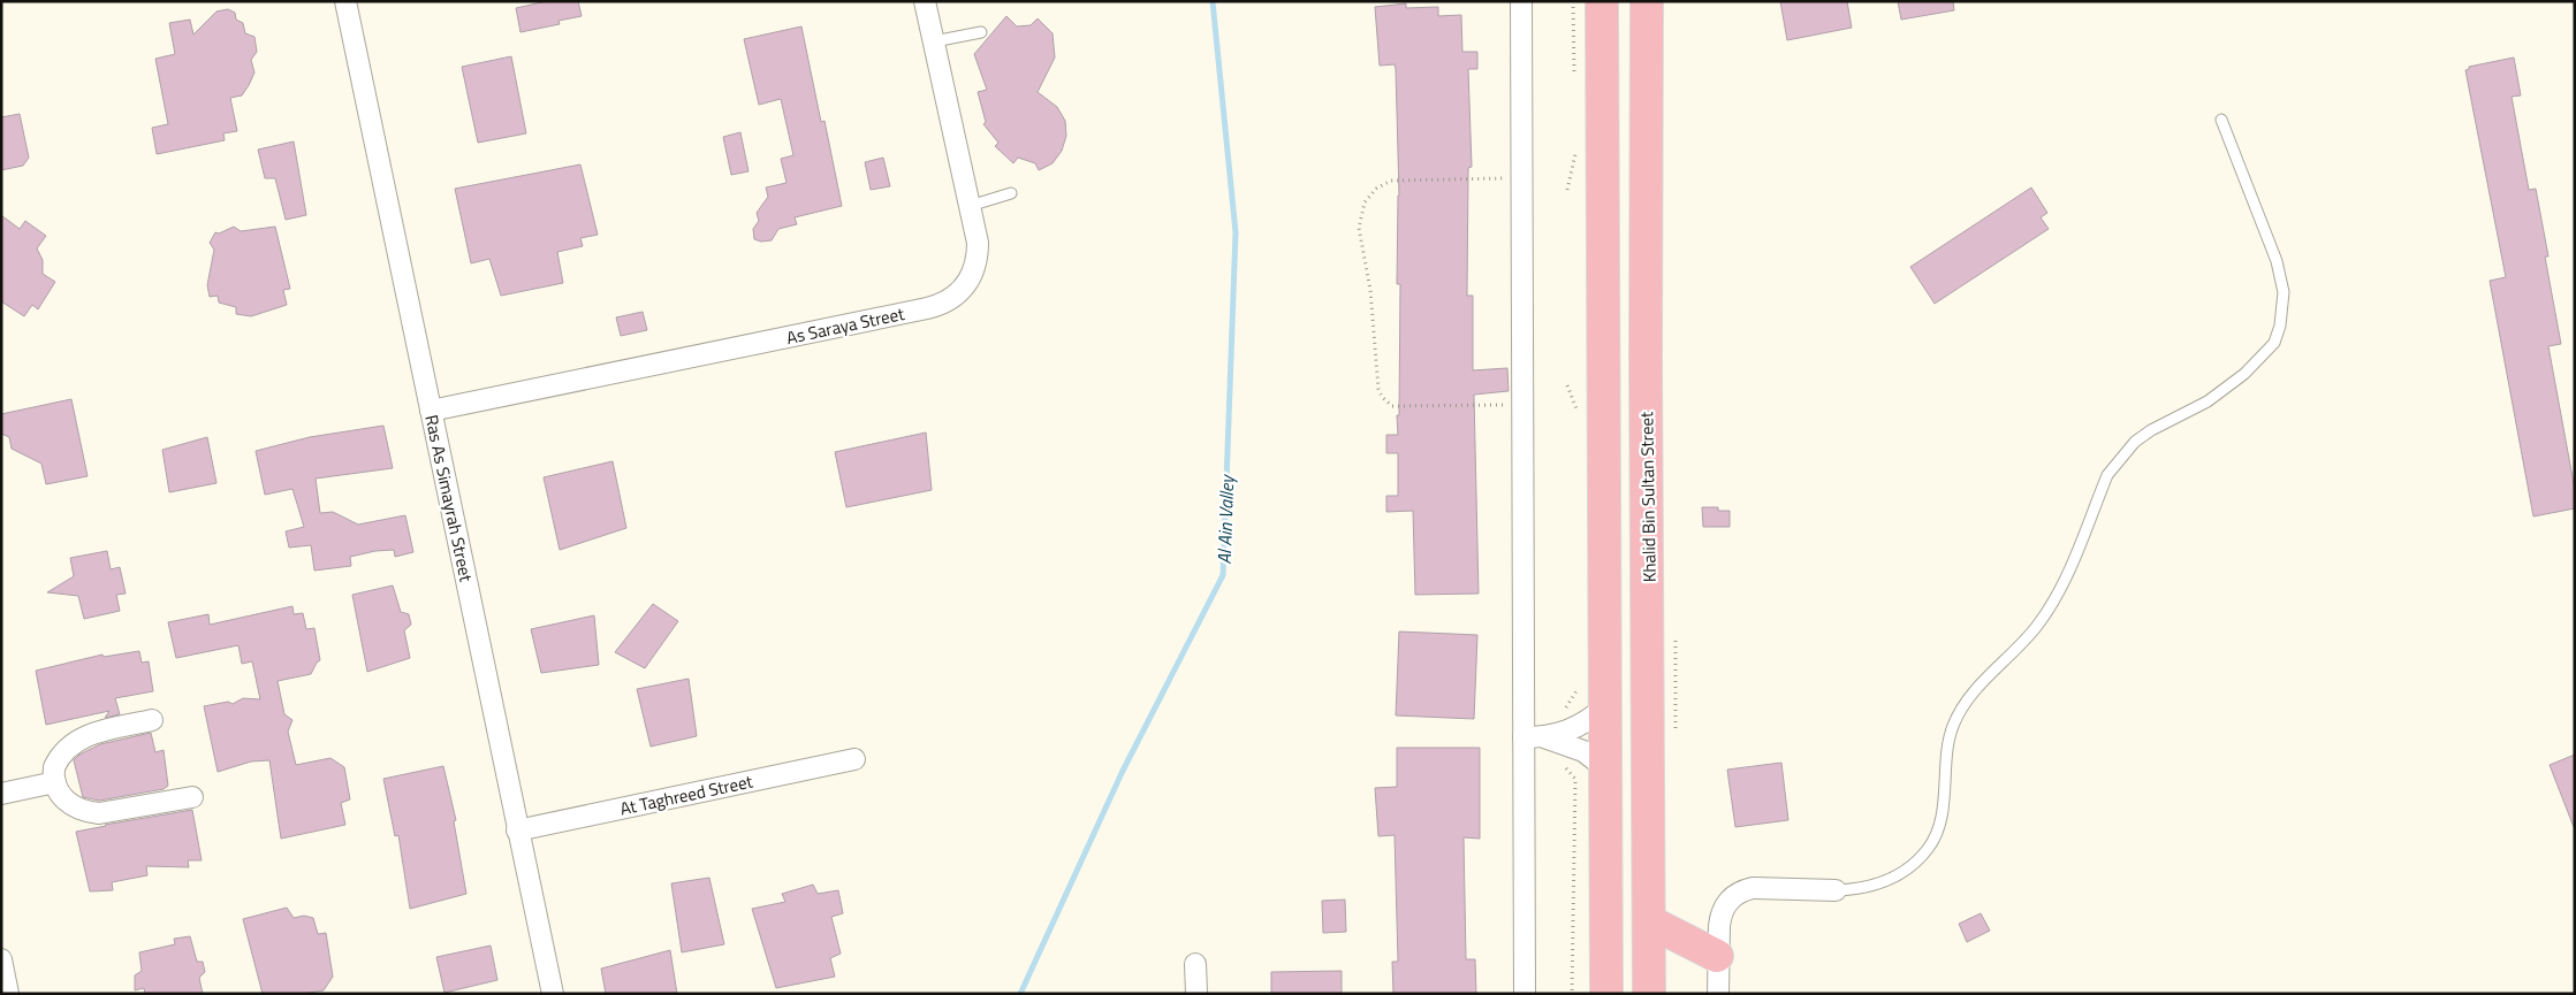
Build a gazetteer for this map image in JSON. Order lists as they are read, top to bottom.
{
  "streets": {
    "main road": ["Khalid Bin Sultan Street"],
    "street": ["As Saraya Street", "Ras As Simayrah Street", "At Taghreed Street"]
  },
  "crossings": [
    ["As Saraya Street", "Ras As Simayrah Street"],
    ["Ras As Simayrah Street", "At Taghreed Street"]
  ],
  "water": ["Al Ain Valley"]
}
